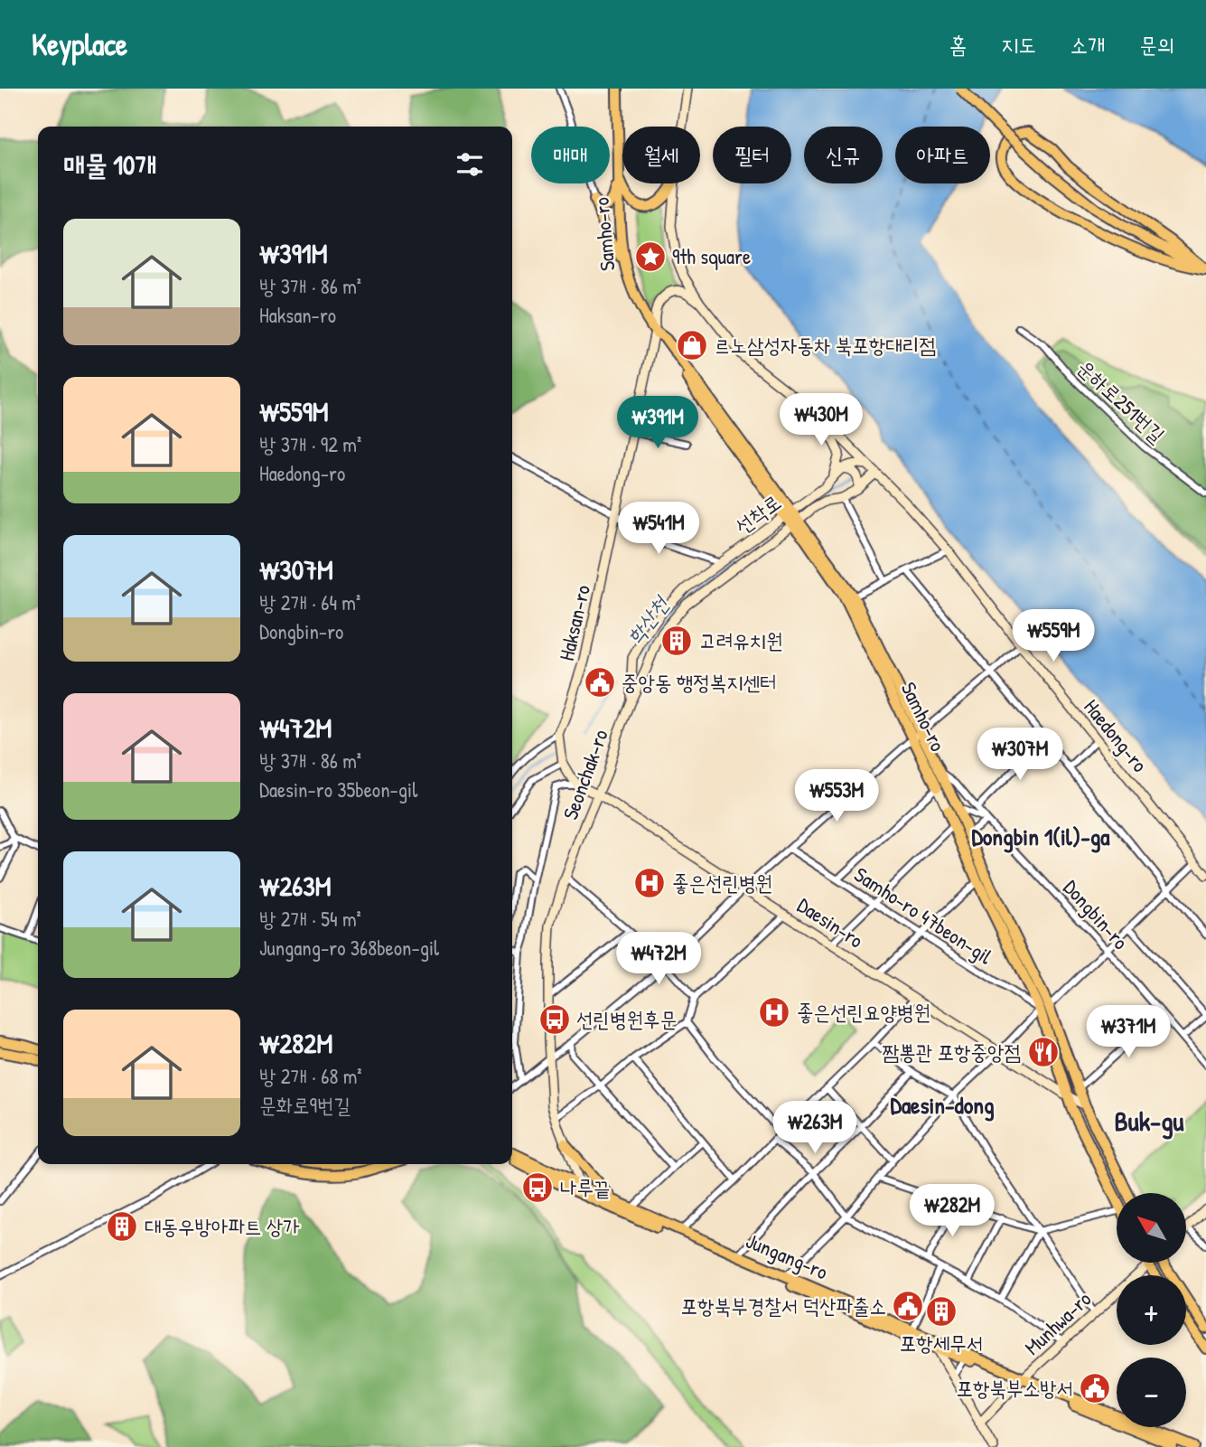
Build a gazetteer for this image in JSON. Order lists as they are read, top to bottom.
{
  "streets": {
    "main road": ["Samho-ro", "Jungang-ro"],
    "street": [
      "운하로251번길",
      "선착로",
      "Haksan-ro",
      "Haedong-ro",
      "Seonchak-ro",
      "Dongbin-ro",
      "Samho-ro 47beon-gil",
      "Daesin-ro",
      "Munhwa-ro"
    ]
  },
  "crossings": [
    ["Samho-ro", "선착로"],
    ["Samho-ro", "Haksan-ro"],
    ["Samho-ro", "Seonchak-ro"],
    ["Samho-ro", "Dongbin-ro"],
    ["Samho-ro", "Samho-ro 47beon-gil"],
    ["Samho-ro", "Daesin-ro"],
    ["선착로", "Haedong-ro"],
    ["선착로", "Seonchak-ro"],
    ["Haksan-ro", "Haedong-ro"],
    ["Haksan-ro", "Daesin-ro"],
    ["Haedong-ro", "Seonchak-ro"],
    ["Seonchak-ro", "Daesin-ro"],
    ["Seonchak-ro", "Jungang-ro"],
    ["Jungang-ro", "Munhwa-ro"]
  ],
  "districts": ["Dongbin 1(il)-ga", "Daesin-dong", "Buk-gu"],
  "water": ["학산천"],
  "places": {
    "place": ["9th square"],
    "shop": ["르노삼성자동차 북포항대리점"],
    "building": ["고려유치원", "대동우방아파트 상가", "포항세무서"],
    "public building": ["중앙동 행정복지센터", "포항북부경찰서 덕산파출소", "포항북부소방서"],
    "hospital": ["좋은선린병원", "좋은선린요양병원"],
    "bus stop": ["선린병원후문", "나루끝"],
    "restaurant": ["짬뽕관 포항중앙점"]
  },
  "north": "top left",
  "page": {
    "header": "Keyplace",
    "nav": [
      "홈",
      "지도",
      "소개",
      "문의"
    ],
    "chip": [
      "매매",
      "월세",
      "필터",
      "신규",
      "아파트"
    ],
    "heading": "매물 10개",
    "list": [
      {
        "name": "₩391M",
        "note": "방 3개 · 86 m² · Haksan-ro"
      },
      {
        "name": "₩559M",
        "note": "방 3개 · 92 m² · Haedong-ro"
      },
      {
        "name": "₩307M",
        "note": "방 2개 · 64 m² · Dongbin-ro"
      },
      {
        "name": "₩472M",
        "note": "방 3개 · 86 m² · Daesin-ro 35beon-gil"
      },
      {
        "name": "₩263M",
        "note": "방 2개 · 54 m² · Jungang-ro 368beon-gil"
      },
      {
        "name": "₩282M",
        "note": "방 2개 · 68 m² · 문화로9번길"
      }
    ],
    "price": [
      "₩430M",
      "₩391M",
      "₩541M",
      "₩559M",
      "₩307M",
      "₩553M",
      "₩472M",
      "₩371M",
      "₩263M",
      "₩282M"
    ],
    "map_buttons": ["+", "−"]
  }
}
